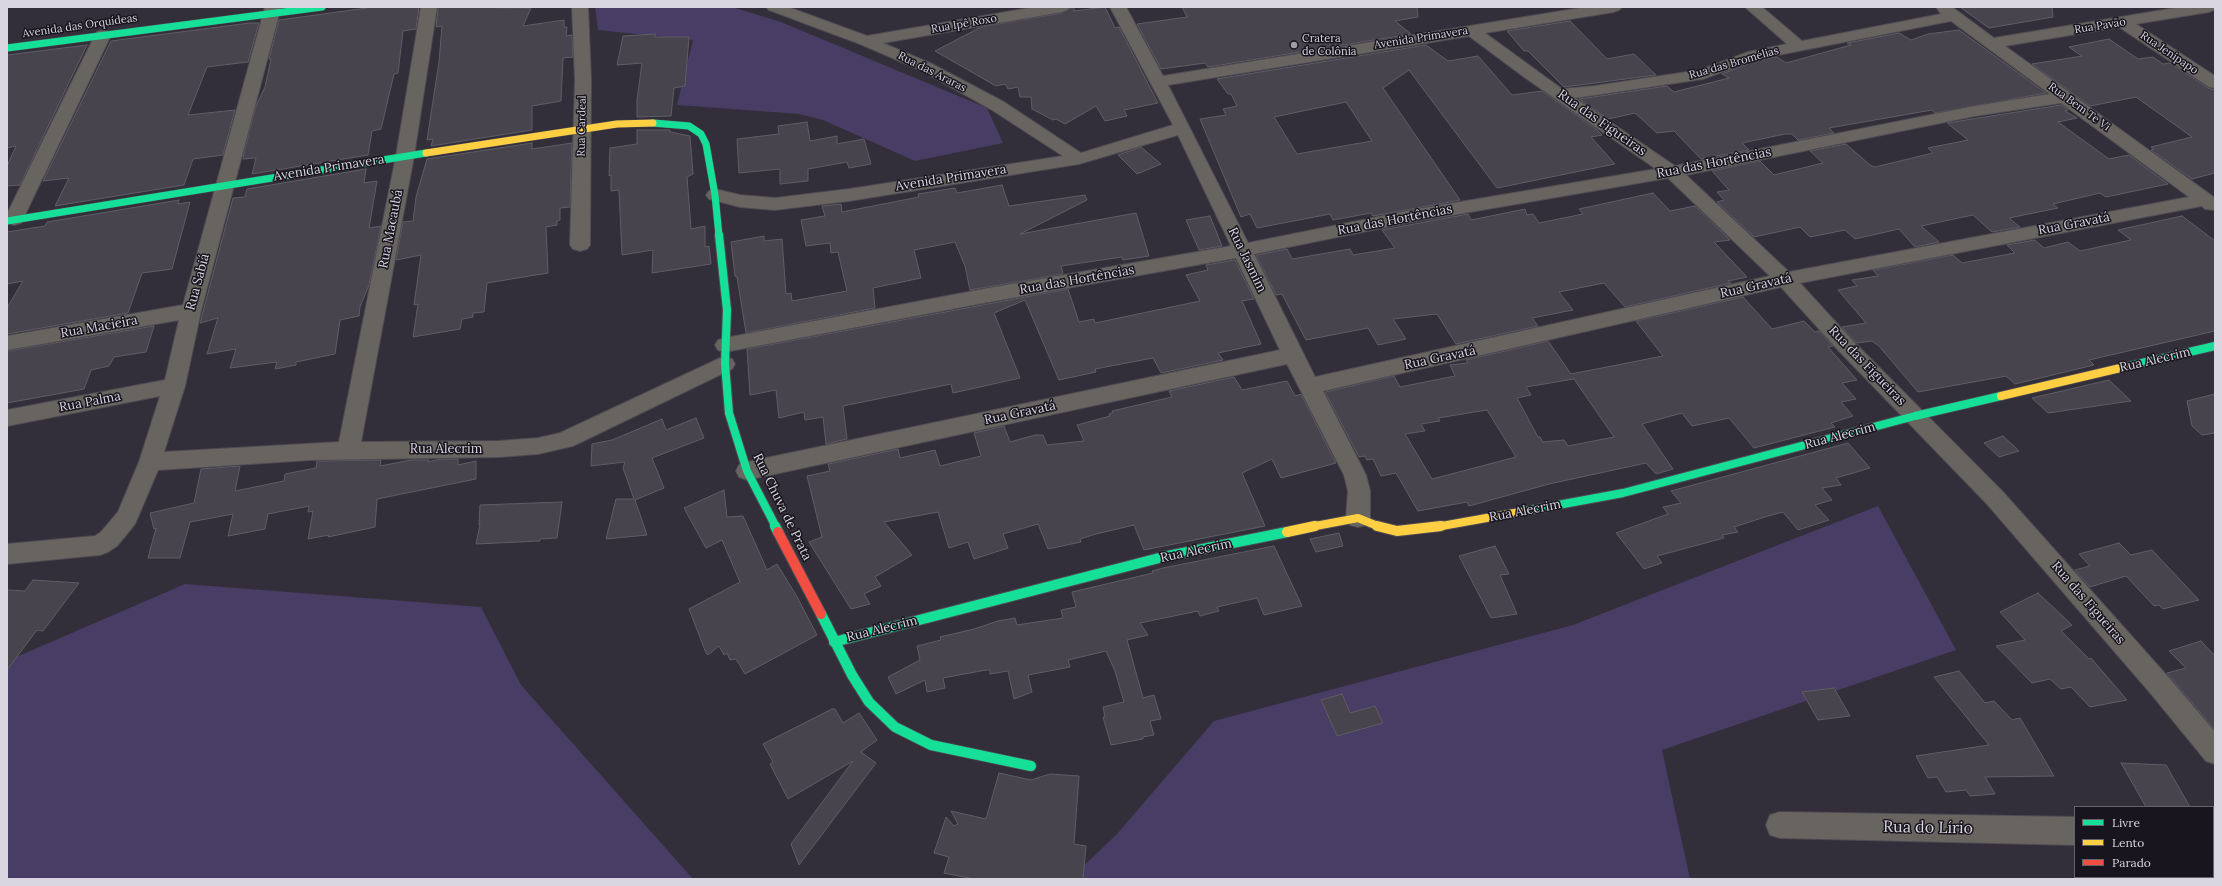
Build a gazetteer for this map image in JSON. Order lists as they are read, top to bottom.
{
  "streets": {
    "street": [
      "Rua Ipê Roxo",
      "Avenida das Orquídeas",
      "Rua Pavão",
      "Avenida Primavera",
      "Rua Jenipapo",
      "Rua das Bromélias",
      "Rua das Araras",
      "Rua Bem Te Vi",
      "Rua das Figueiras",
      "Rua Cardeal",
      "Rua das Hortências",
      "Rua Gravatá",
      "Rua Macaubá",
      "Rua Jasmim",
      "Rua Sabiá",
      "Rua Macieira",
      "Rua Alecrim",
      "Rua Palma",
      "Rua Chuva de Prata",
      "Rua do Lírio"
    ]
  },
  "crossings": [
    ["Rua Ipê Roxo", "Rua das Araras"],
    ["Avenida das Orquídeas", "Rua Sabiá"],
    ["Rua Pavão", "Rua Jenipapo"],
    ["Rua Pavão", "Rua Bem Te Vi"],
    ["Avenida Primavera", "Rua das Araras"],
    ["Avenida Primavera", "Rua das Figueiras"],
    ["Avenida Primavera", "Rua Cardeal"],
    ["Avenida Primavera", "Rua Macaubá"],
    ["Avenida Primavera", "Rua Jasmim"],
    ["Avenida Primavera", "Rua Sabiá"],
    ["Avenida Primavera", "Rua Chuva de Prata"],
    ["Rua das Bromélias", "Rua Bem Te Vi"],
    ["Rua das Bromélias", "Rua das Figueiras"],
    ["Rua Bem Te Vi", "Rua das Hortências"],
    ["Rua Bem Te Vi", "Rua Gravatá"],
    ["Rua das Figueiras", "Rua das Hortências"],
    ["Rua das Figueiras", "Rua Gravatá"],
    ["Rua das Figueiras", "Rua Alecrim"],
    ["Rua das Hortências", "Rua Jasmim"],
    ["Rua das Hortências", "Rua Alecrim"],
    ["Rua das Hortências", "Rua Chuva de Prata"],
    ["Rua Gravatá", "Rua Jasmim"],
    ["Rua Gravatá", "Rua Chuva de Prata"],
    ["Rua Macaubá", "Rua Alecrim"],
    ["Rua Jasmim", "Rua Alecrim"],
    ["Rua Sabiá", "Rua Macieira"],
    ["Rua Sabiá", "Rua Alecrim"],
    ["Rua Sabiá", "Rua Palma"],
    ["Rua Alecrim", "Rua Chuva de Prata"]
  ],
  "places": ["Cratera de Colônia"],
  "legend": ["Livre", "Lento", "Parado"]
}
